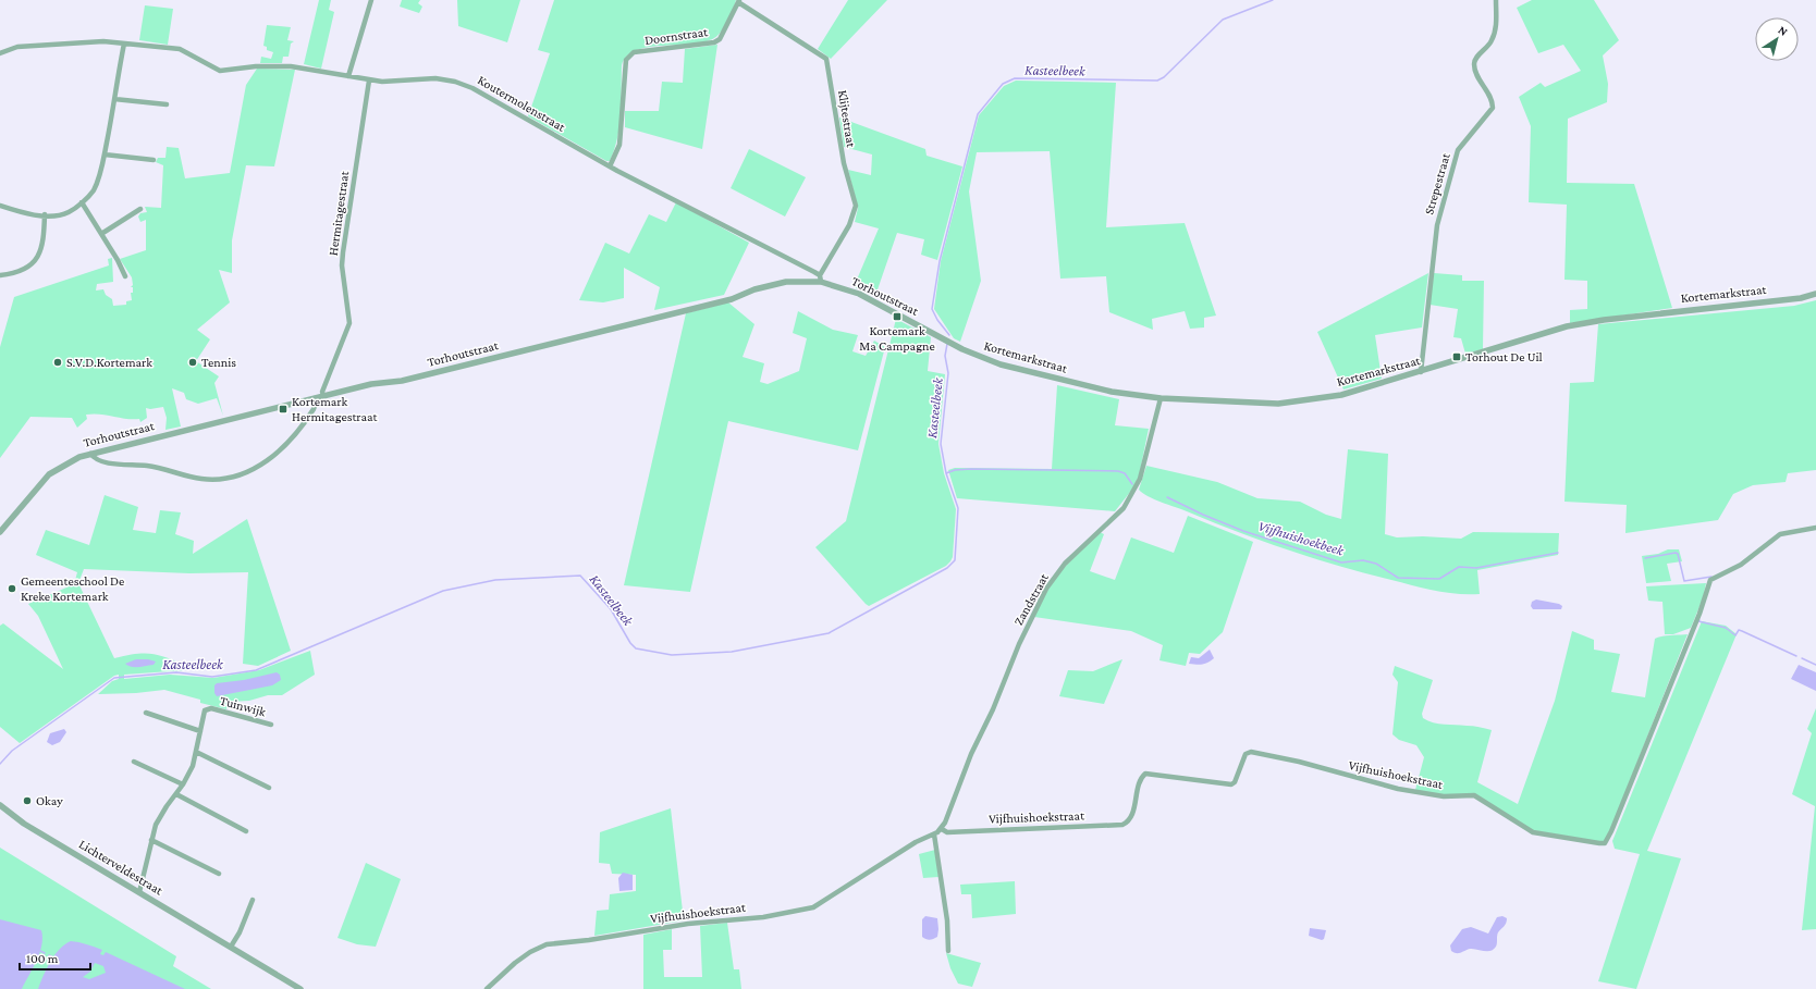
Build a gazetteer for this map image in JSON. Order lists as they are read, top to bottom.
{
  "streets": {
    "street": [
      "Doornstraat",
      "Koutermolenstraat",
      "Klijtestraat",
      "Strepestraat",
      "Hermitagestraat",
      "Kortemarkstraat",
      "Torhoutstraat",
      "Zandstraat",
      "Tuinwijk",
      "Vijfhuishoekstraat",
      "Lichterveldestraat"
    ]
  },
  "crossings": [
    ["Doornstraat", "Koutermolenstraat"],
    ["Doornstraat", "Klijtestraat"],
    ["Koutermolenstraat", "Klijtestraat"],
    ["Koutermolenstraat", "Hermitagestraat"],
    ["Koutermolenstraat", "Torhoutstraat"],
    ["Klijtestraat", "Torhoutstraat"],
    ["Strepestraat", "Kortemarkstraat"],
    ["Hermitagestraat", "Torhoutstraat"],
    ["Kortemarkstraat", "Torhoutstraat"],
    ["Kortemarkstraat", "Zandstraat"],
    ["Zandstraat", "Vijfhuishoekstraat"],
    ["Tuinwijk", "Lichterveldestraat"]
  ],
  "water": ["Kasteelbeek", "Vijfhuishoekbeek"],
  "places": {
    "transit": ["Kortemark Ma Campagne", "Torhout De Uil", "Kortemark Hermitagestraat"],
    "other": [
      "S.V.D.Kortemark",
      "Tennis",
      "Gemeenteschool De Kreke Kortemark",
      "Okay"
    ]
  },
  "scale_bar": "100 m",
  "north": "top right"
}
